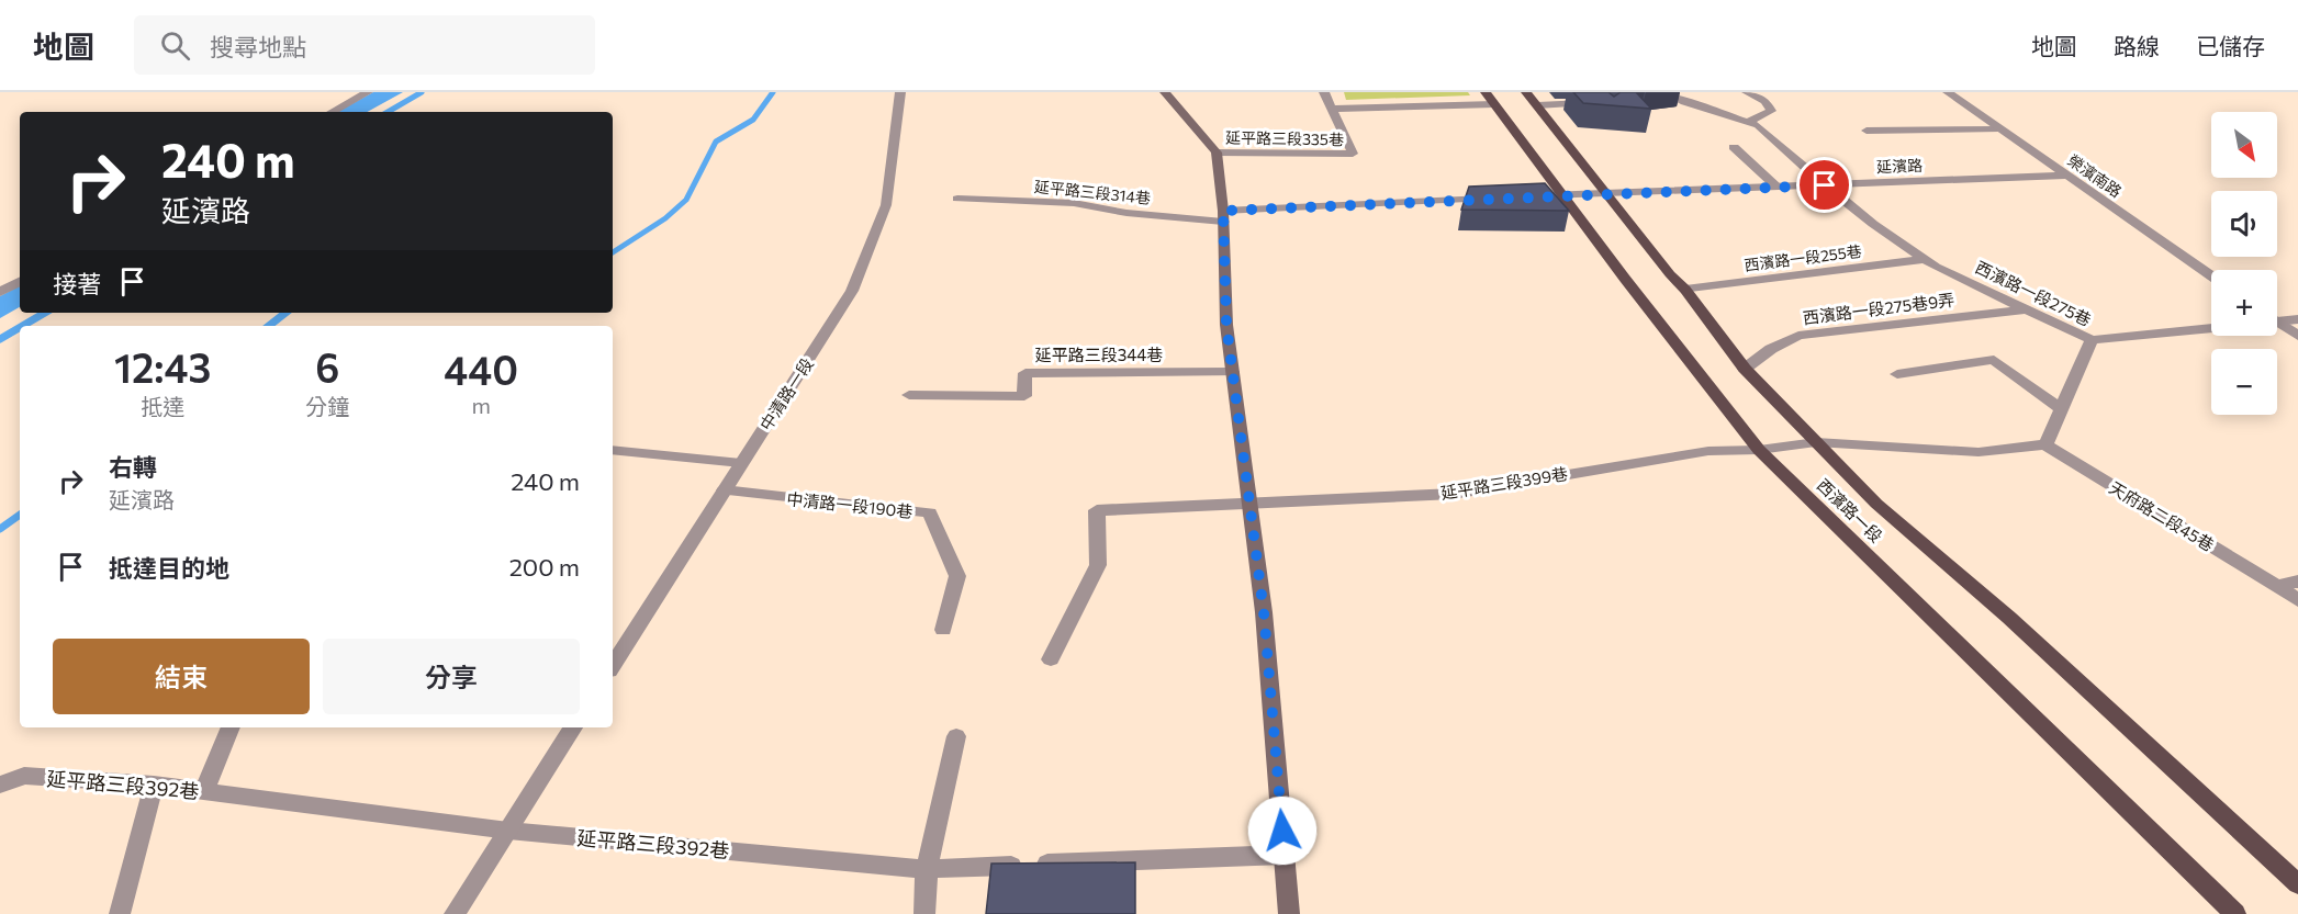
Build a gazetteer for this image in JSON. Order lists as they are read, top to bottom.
{
  "streets": {
    "main road": ["西濱路一段"],
    "street": [
      "延平路三段335巷",
      "延濱路",
      "榮濱南路",
      "延平路三段314巷",
      "西濱路一段255巷",
      "西濱路一段275巷",
      "西濱路一段275巷9弄",
      "延平路三段344巷",
      "中清路一段",
      "延平路三段399巷",
      "中清路一段190巷",
      "天府路二段45巷",
      "延平路三段392巷"
    ]
  },
  "crossings": [
    ["延濱路", "榮濱南路"],
    ["延濱路", "西濱路一段275巷"],
    ["延濱路", "西濱路一段"],
    ["西濱路一段255巷", "西濱路一段275巷"],
    ["西濱路一段255巷", "西濱路一段"],
    ["西濱路一段275巷", "西濱路一段275巷9弄"],
    ["西濱路一段275巷", "天府路二段45巷"],
    ["西濱路一段275巷9弄", "西濱路一段"],
    ["中清路一段", "中清路一段190巷"],
    ["延平路三段399巷", "西濱路一段"]
  ],
  "north": "bottom right",
  "page": {
    "header": "地圖",
    "search": "搜尋地點",
    "nav": ["地圖", "路線", "已儲存"],
    "map_buttons": ["+", "−"],
    "turn": ["240 m", "延濱路"],
    "then": "接著",
    "eta": [
      "12:43",
      "抵達",
      "6",
      "分鐘",
      "440",
      "m"
    ],
    "list": [
      {
        "name": "右轉",
        "note": "延濱路",
        "value": "240 m"
      },
      {
        "name": "抵達目的地",
        "value": "200 m"
      }
    ],
    "buttons": ["結束", "分享"]
  }
}
